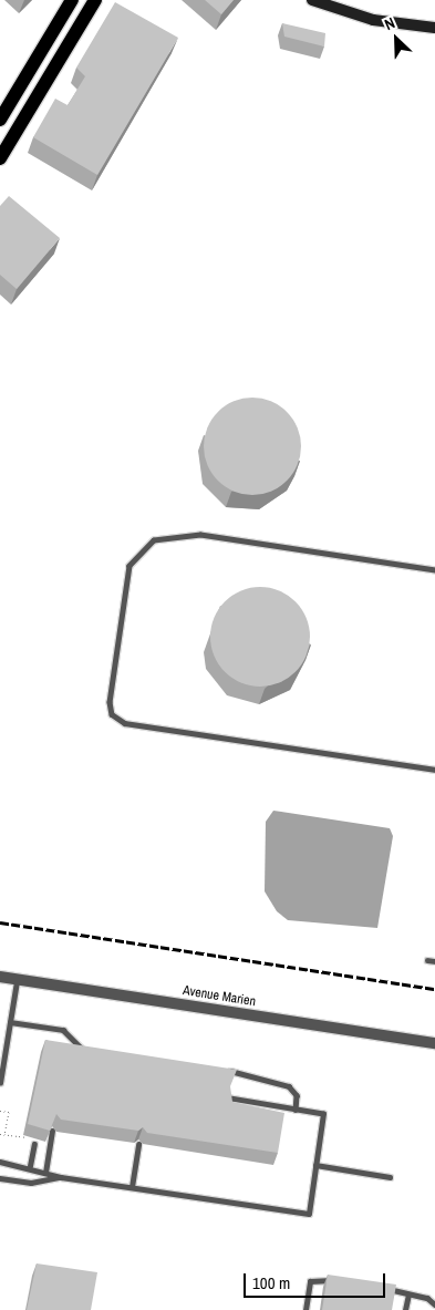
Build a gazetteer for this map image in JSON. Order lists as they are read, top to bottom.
{
  "streets": {
    "street": ["Avenue Marien"]
  },
  "scale_bar": "100 m",
  "north": "top left"
}
